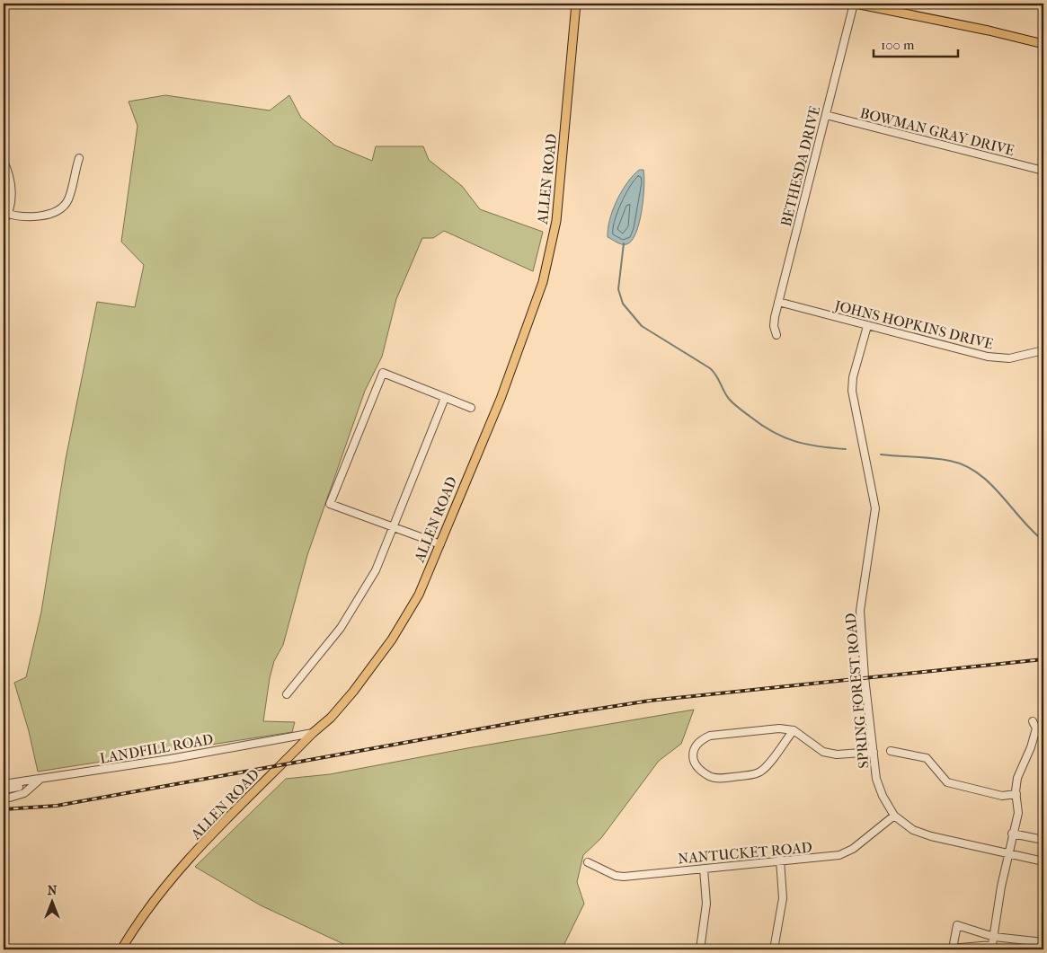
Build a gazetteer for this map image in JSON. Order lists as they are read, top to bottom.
{
  "streets": {
    "main road": ["ALLEN ROAD"],
    "street": [
      "BOWMAN GRAY DRIVE",
      "BETHESDA DRIVE",
      "JOHNS HOPKINS DRIVE",
      "SPRING FOREST ROAD",
      "LANDFILL ROAD",
      "NANTUCKET ROAD"
    ]
  },
  "crossings": [
    ["BOWMAN GRAY DRIVE", "BETHESDA DRIVE"],
    ["BETHESDA DRIVE", "JOHNS HOPKINS DRIVE"],
    ["ALLEN ROAD", "LANDFILL ROAD"],
    ["JOHNS HOPKINS DRIVE", "SPRING FOREST ROAD"],
    ["SPRING FOREST ROAD", "NANTUCKET ROAD"]
  ],
  "scale_bar": "100 m",
  "north": "top"
}
